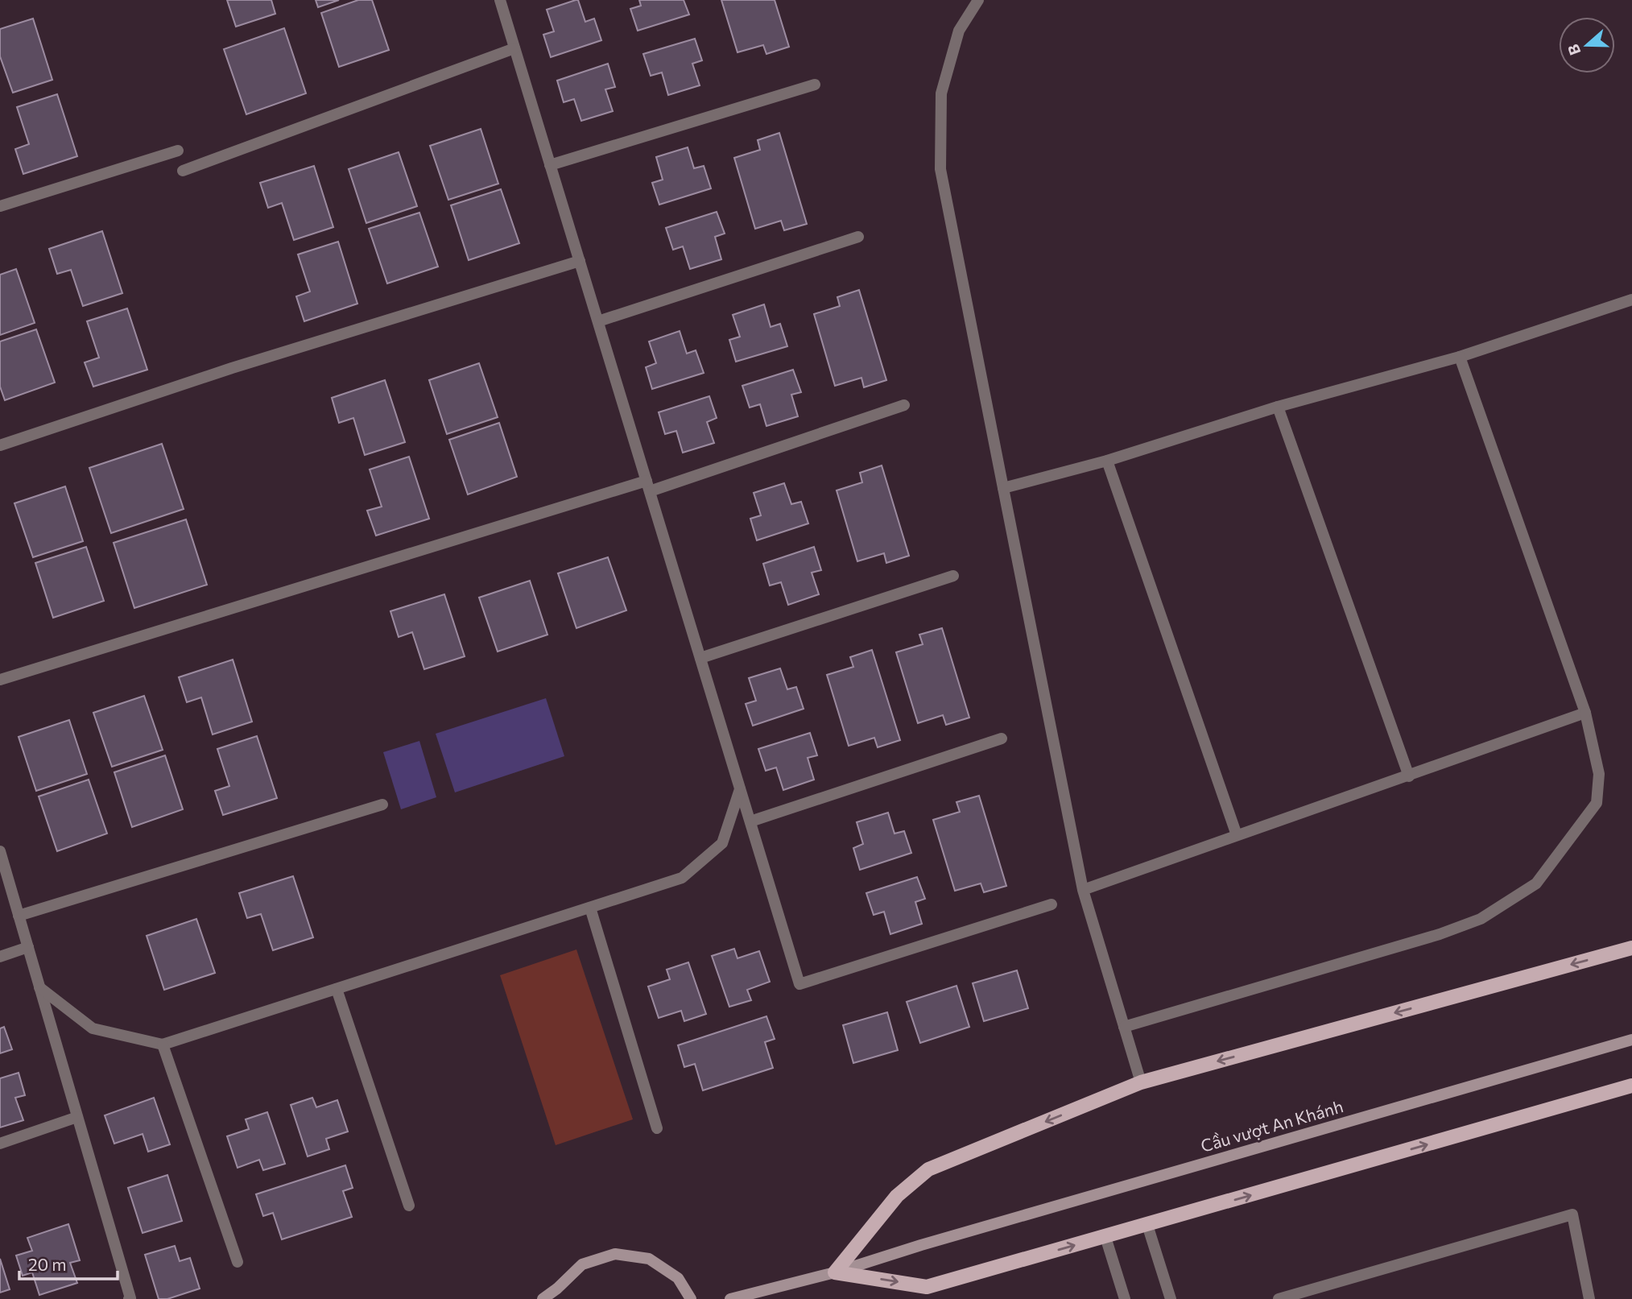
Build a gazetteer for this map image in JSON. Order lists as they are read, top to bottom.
{
  "streets": {
    "street": ["Cầu vượt An Khánh"]
  },
  "scale_bar": "20 m",
  "north": "left"
}
